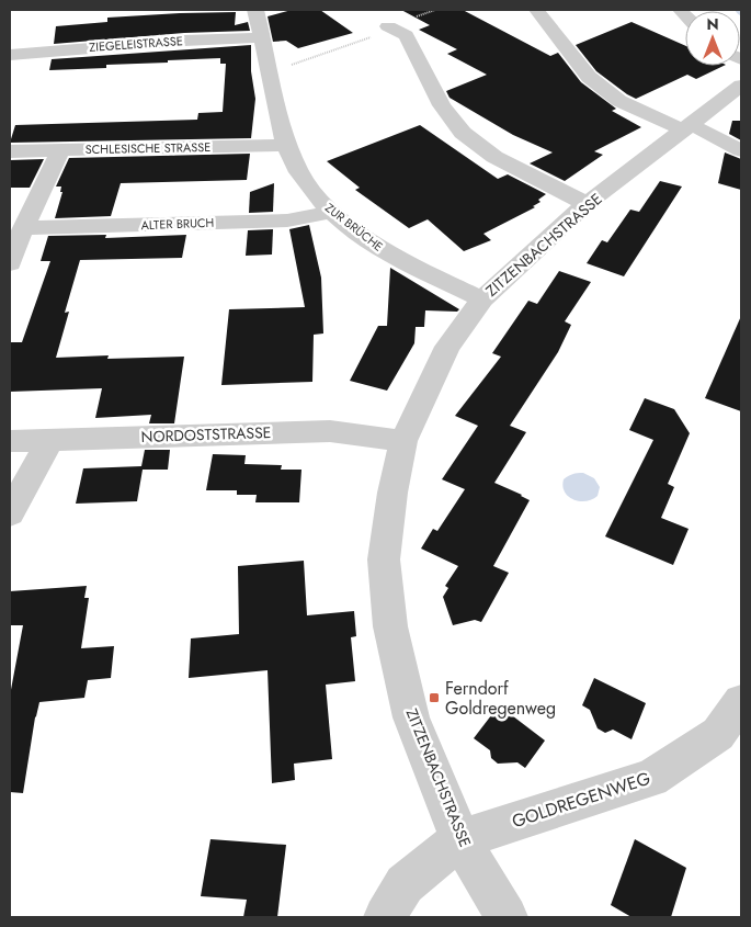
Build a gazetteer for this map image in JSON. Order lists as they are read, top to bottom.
{
  "streets": {
    "street": [
      "ZIEGELEISTRASSE",
      "SCHLESISCHE STRASSE",
      "ALTER BRUCH",
      "ZUR BRÜCHE",
      "ZITZENBACHSTRASSE",
      "NORDOSTSTRASSE",
      "GOLDREGENWEG"
    ]
  },
  "crossings": [
    ["ZIEGELEISTRASSE", "ZUR BRÜCHE"],
    ["SCHLESISCHE STRASSE", "ZUR BRÜCHE"],
    ["ALTER BRUCH", "ZUR BRÜCHE"],
    ["ZUR BRÜCHE", "ZITZENBACHSTRASSE"],
    ["ZITZENBACHSTRASSE", "NORDOSTSTRASSE"],
    ["ZITZENBACHSTRASSE", "GOLDREGENWEG"]
  ],
  "places": {
    "transit": ["Ferndorf Goldregenweg"]
  },
  "north": "top"
}
